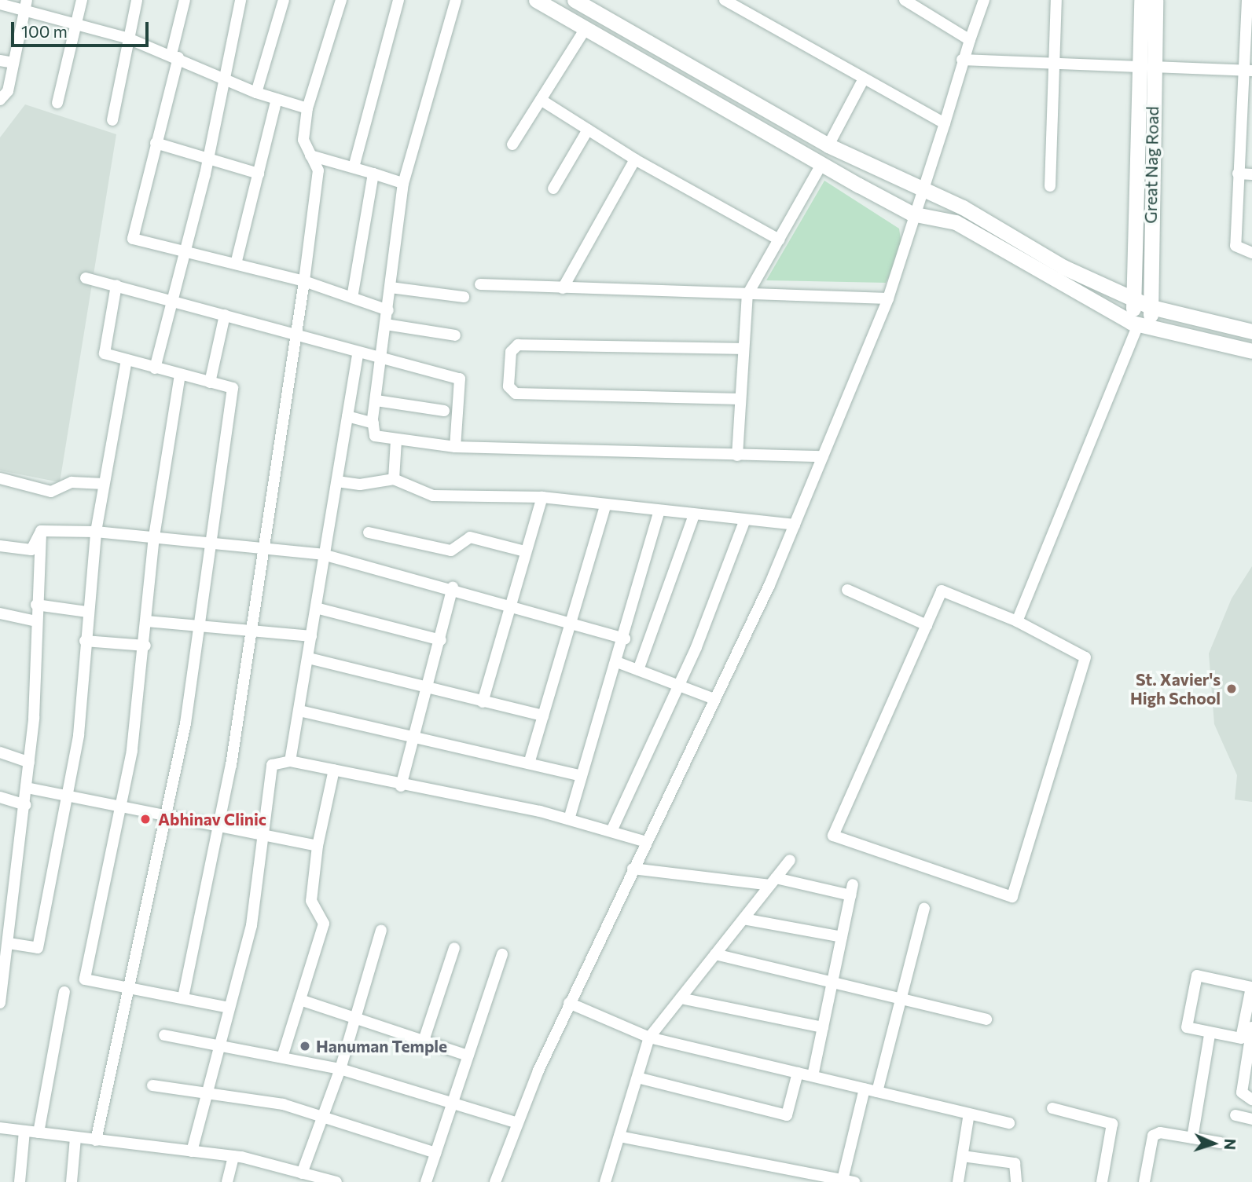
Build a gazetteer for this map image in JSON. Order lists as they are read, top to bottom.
{
  "streets": {
    "street": ["Great Nag Road"]
  },
  "places": ["St. Xavier's High School", "Abhinav Clinic", "Hanuman Temple"],
  "scale_bar": "100 m",
  "north": "right"
}
